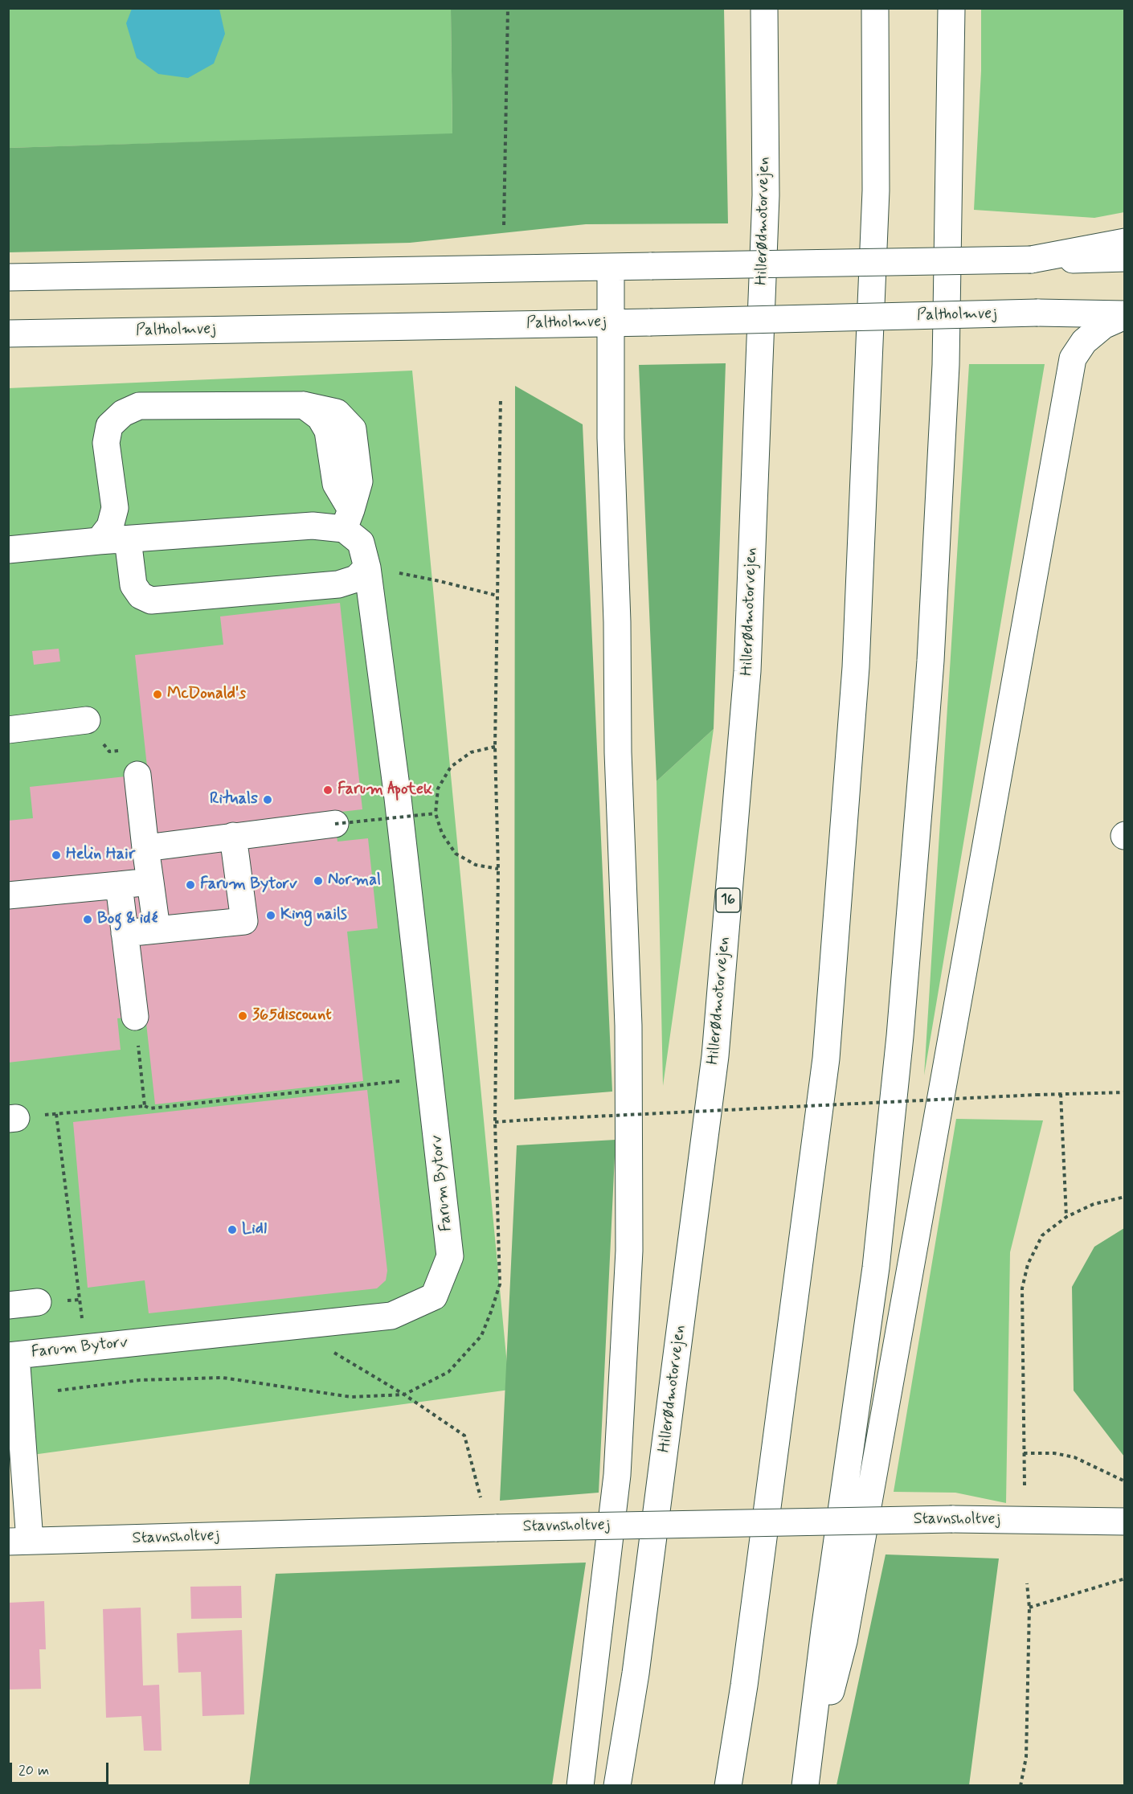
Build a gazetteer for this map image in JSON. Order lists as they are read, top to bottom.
{
  "streets": {
    "main road": [
      "Hillerødmotorvejen",
      "Paltholmvej",
      "16",
      "Farum Bytorv",
      "Stavnsholtvej"
    ]
  },
  "crossings": [
    ["Farum Bytorv", "Stavnsholtvej"]
  ],
  "places": [
    "McDonald's",
    "Farum Apotek",
    "Rituals",
    "Helin Hair",
    "Normal",
    "Farum Bytorv",
    "King nails",
    "Bog & idé",
    "365discount",
    "Lidl"
  ],
  "scale_bar": "20 m"
}
